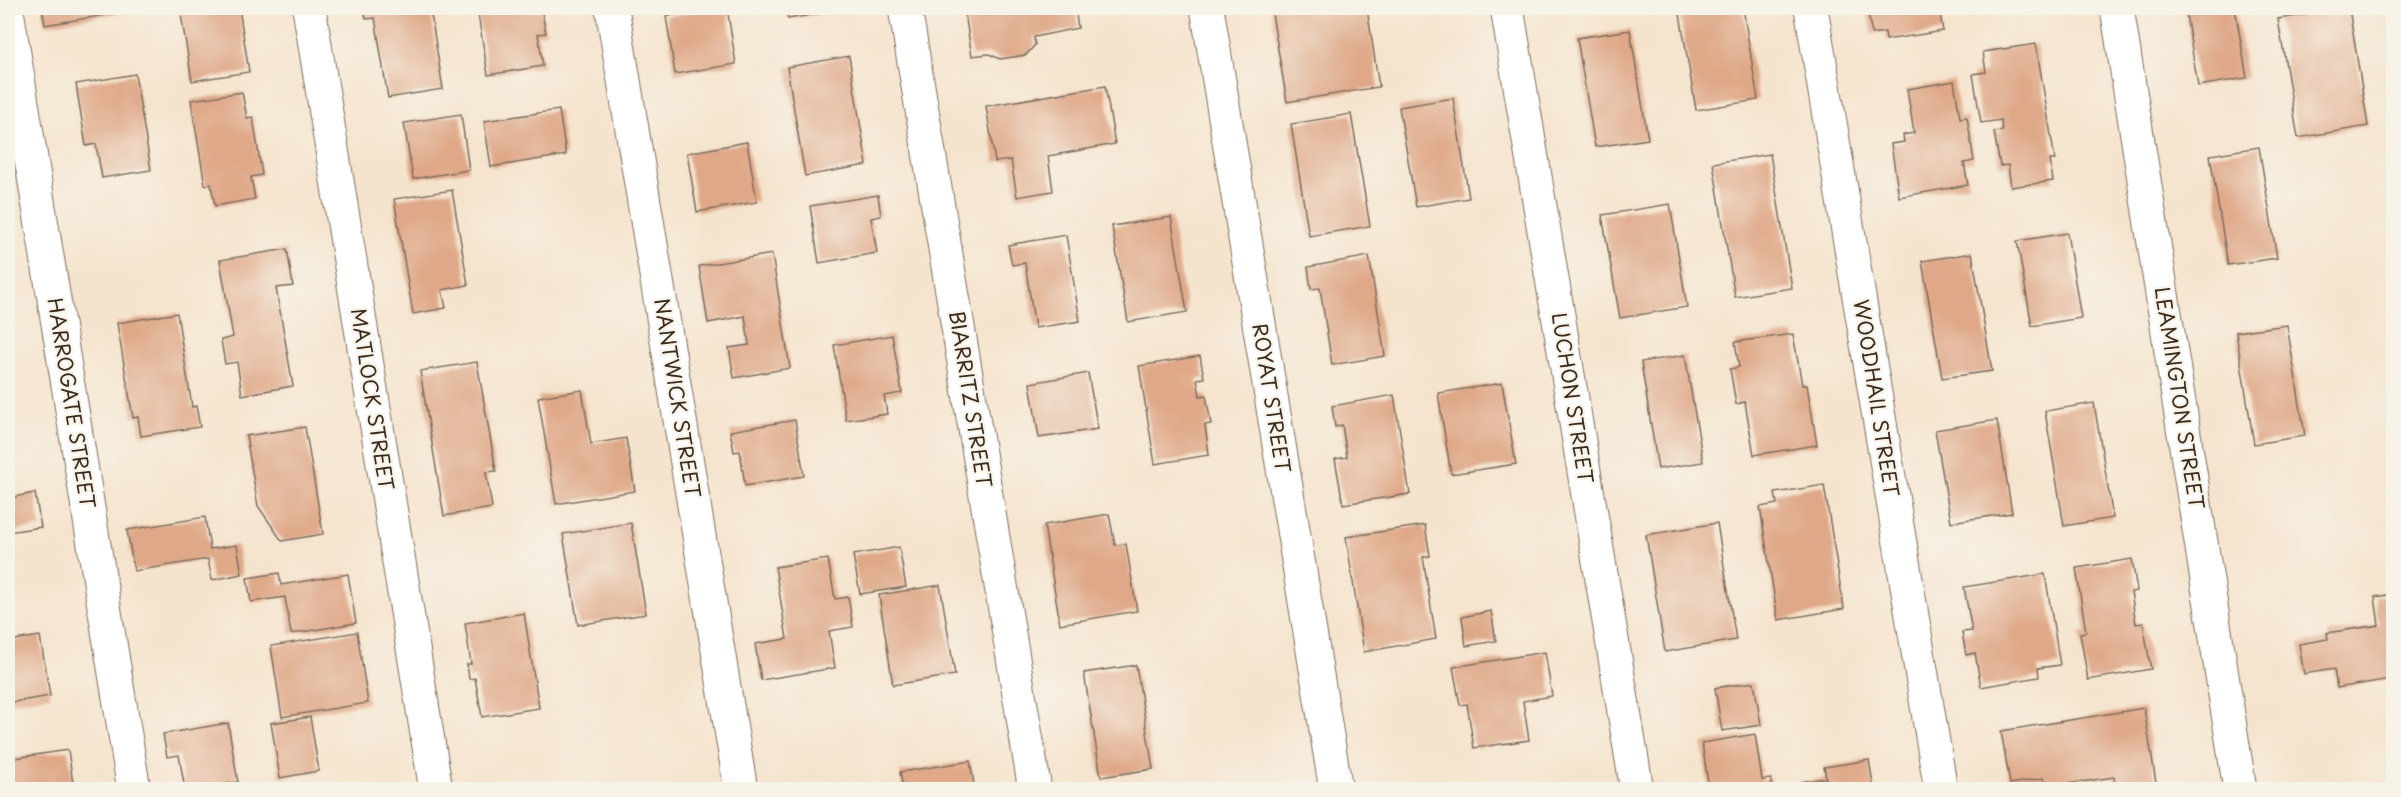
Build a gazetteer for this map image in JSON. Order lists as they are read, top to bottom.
{
  "streets": {
    "street": [
      "NANTWICK STREET",
      "ROYAT STREET",
      "LUCHON STREET",
      "WOODHAIL STREET",
      "LEAMINGTON STREET",
      "MATLOCK STREET",
      "BIARRITZ STREET",
      "HARROGATE STREET"
    ]
  }
}
